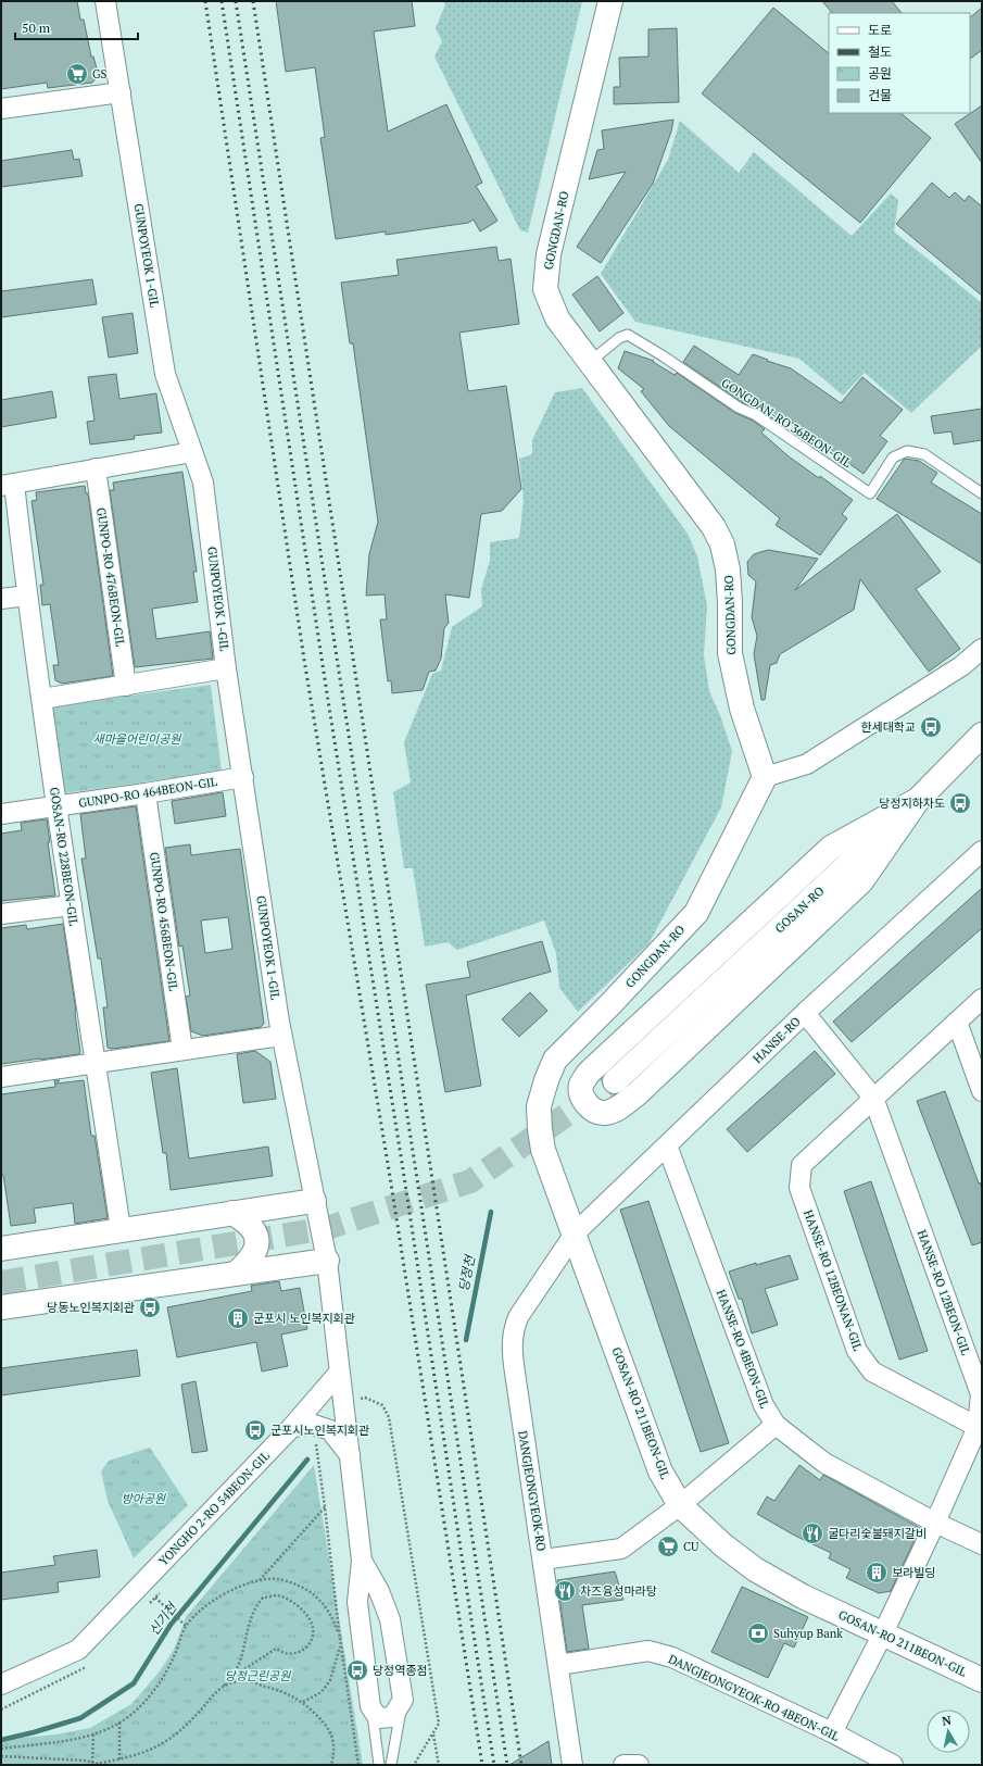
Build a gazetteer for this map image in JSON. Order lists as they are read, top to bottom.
{
  "streets": {
    "street": [
      "GONGDAN-RO",
      "GUNPOYEOK 1-GIL",
      "GUNPO-RO 476BEON-GIL",
      "GUNPO-RO 464BEON-GIL",
      "GOSAN-RO 228BEON-GIL",
      "GOSAN-RO",
      "GUNPO-RO 456BEON-GIL",
      "HANSE-RO",
      "HANSE-RO 12BEONAN-GIL",
      "HANSE-RO 12BEON-GIL",
      "HANSE-RO 4BEON-GIL",
      "GOSAN-RO 211BEON-GIL",
      "DANGJEONGYEOK-RO",
      "YONGHO 2-RO 54BEON-GIL",
      "DANGJEONGYEOK-RO 4BEON-GIL"
    ],
    "lane": ["GONGDAN-RO 36BEON-GIL"]
  },
  "crossings": [
    ["GONGDAN-RO", "GONGDAN-RO 36BEON-GIL"],
    ["GONGDAN-RO", "HANSE-RO"],
    ["GONGDAN-RO", "GOSAN-RO 211BEON-GIL"],
    ["GONGDAN-RO", "DANGJEONGYEOK-RO"],
    ["GUNPOYEOK 1-GIL", "GUNPO-RO 464BEON-GIL"],
    ["GUNPO-RO 464BEON-GIL", "GOSAN-RO 228BEON-GIL"],
    ["GUNPO-RO 464BEON-GIL", "GUNPO-RO 456BEON-GIL"],
    ["HANSE-RO", "HANSE-RO 12BEON-GIL"],
    ["HANSE-RO", "HANSE-RO 4BEON-GIL"],
    ["HANSE-RO", "GOSAN-RO 211BEON-GIL"],
    ["HANSE-RO", "DANGJEONGYEOK-RO"],
    ["HANSE-RO 12BEONAN-GIL", "HANSE-RO 12BEON-GIL"],
    ["HANSE-RO 12BEON-GIL", "HANSE-RO 4BEON-GIL"],
    ["HANSE-RO 12BEON-GIL", "GOSAN-RO 211BEON-GIL"],
    ["HANSE-RO 12BEON-GIL", "DANGJEONGYEOK-RO 4BEON-GIL"],
    ["GOSAN-RO 211BEON-GIL", "DANGJEONGYEOK-RO"],
    ["DANGJEONGYEOK-RO", "DANGJEONGYEOK-RO 4BEON-GIL"]
  ],
  "water": ["당정천", "신기천"],
  "parks": ["새마을어린이공원", "방아공원", "당정근린공원"],
  "places": {
    "supermarket": ["GS", "CU"],
    "bus stop": [
      "한세대학교",
      "당정지하차도",
      "당동노인복지회관",
      "군포시노인복지회관",
      "당정역종점"
    ],
    "building": ["군포시 노인복지회관", "보라빌딩"],
    "restaurant": ["굴다리숯불돼지갈비", "차즈융성마라탕"],
    "bank": ["Suhyup Bank"]
  },
  "legend": [
    "도로",
    "철도",
    "공원",
    "건물"
  ],
  "scale_bar": "50 m",
  "north": "top"
}
